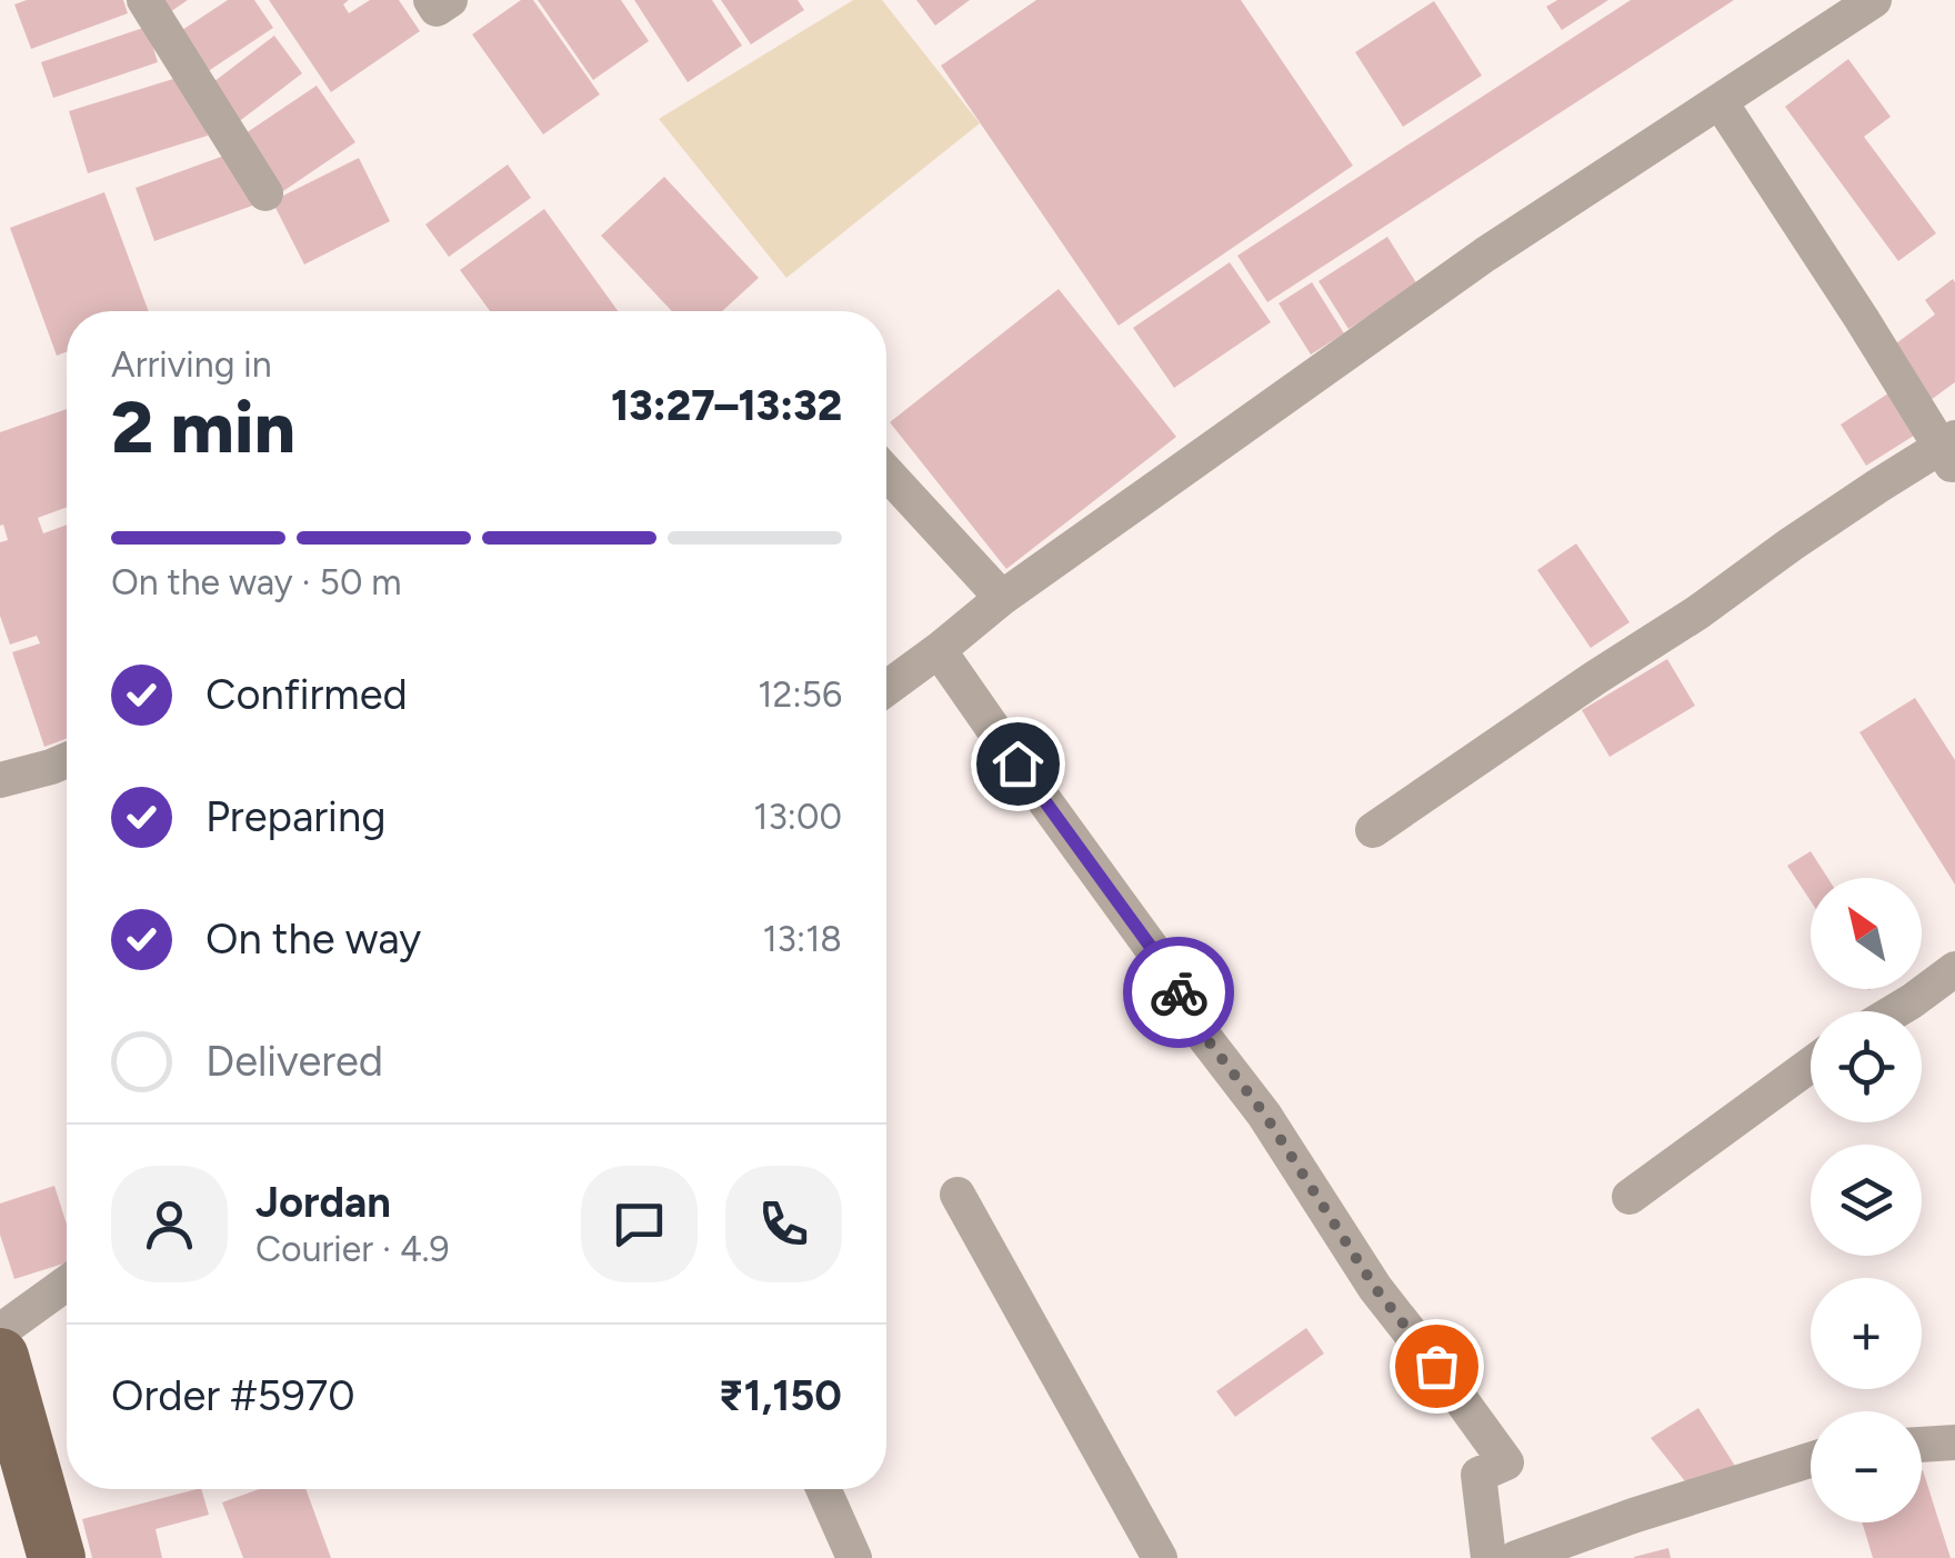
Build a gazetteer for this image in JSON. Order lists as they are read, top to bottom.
{
  "north": "top left",
  "page": {
    "heading": ["2 min", "Arriving in", "13:27–13:32"],
    "panel": [
      "Jordan",
      "Courier · 4.9",
      "Order #5970",
      "₹1,150"
    ],
    "bar": "On the way · 50 m",
    "list": [
      ["Confirmed", "12:56"],
      ["Preparing", "13:00"],
      ["On the way", "13:18"],
      "Delivered"
    ],
    "map_buttons": ["+", "−"]
  }
}
